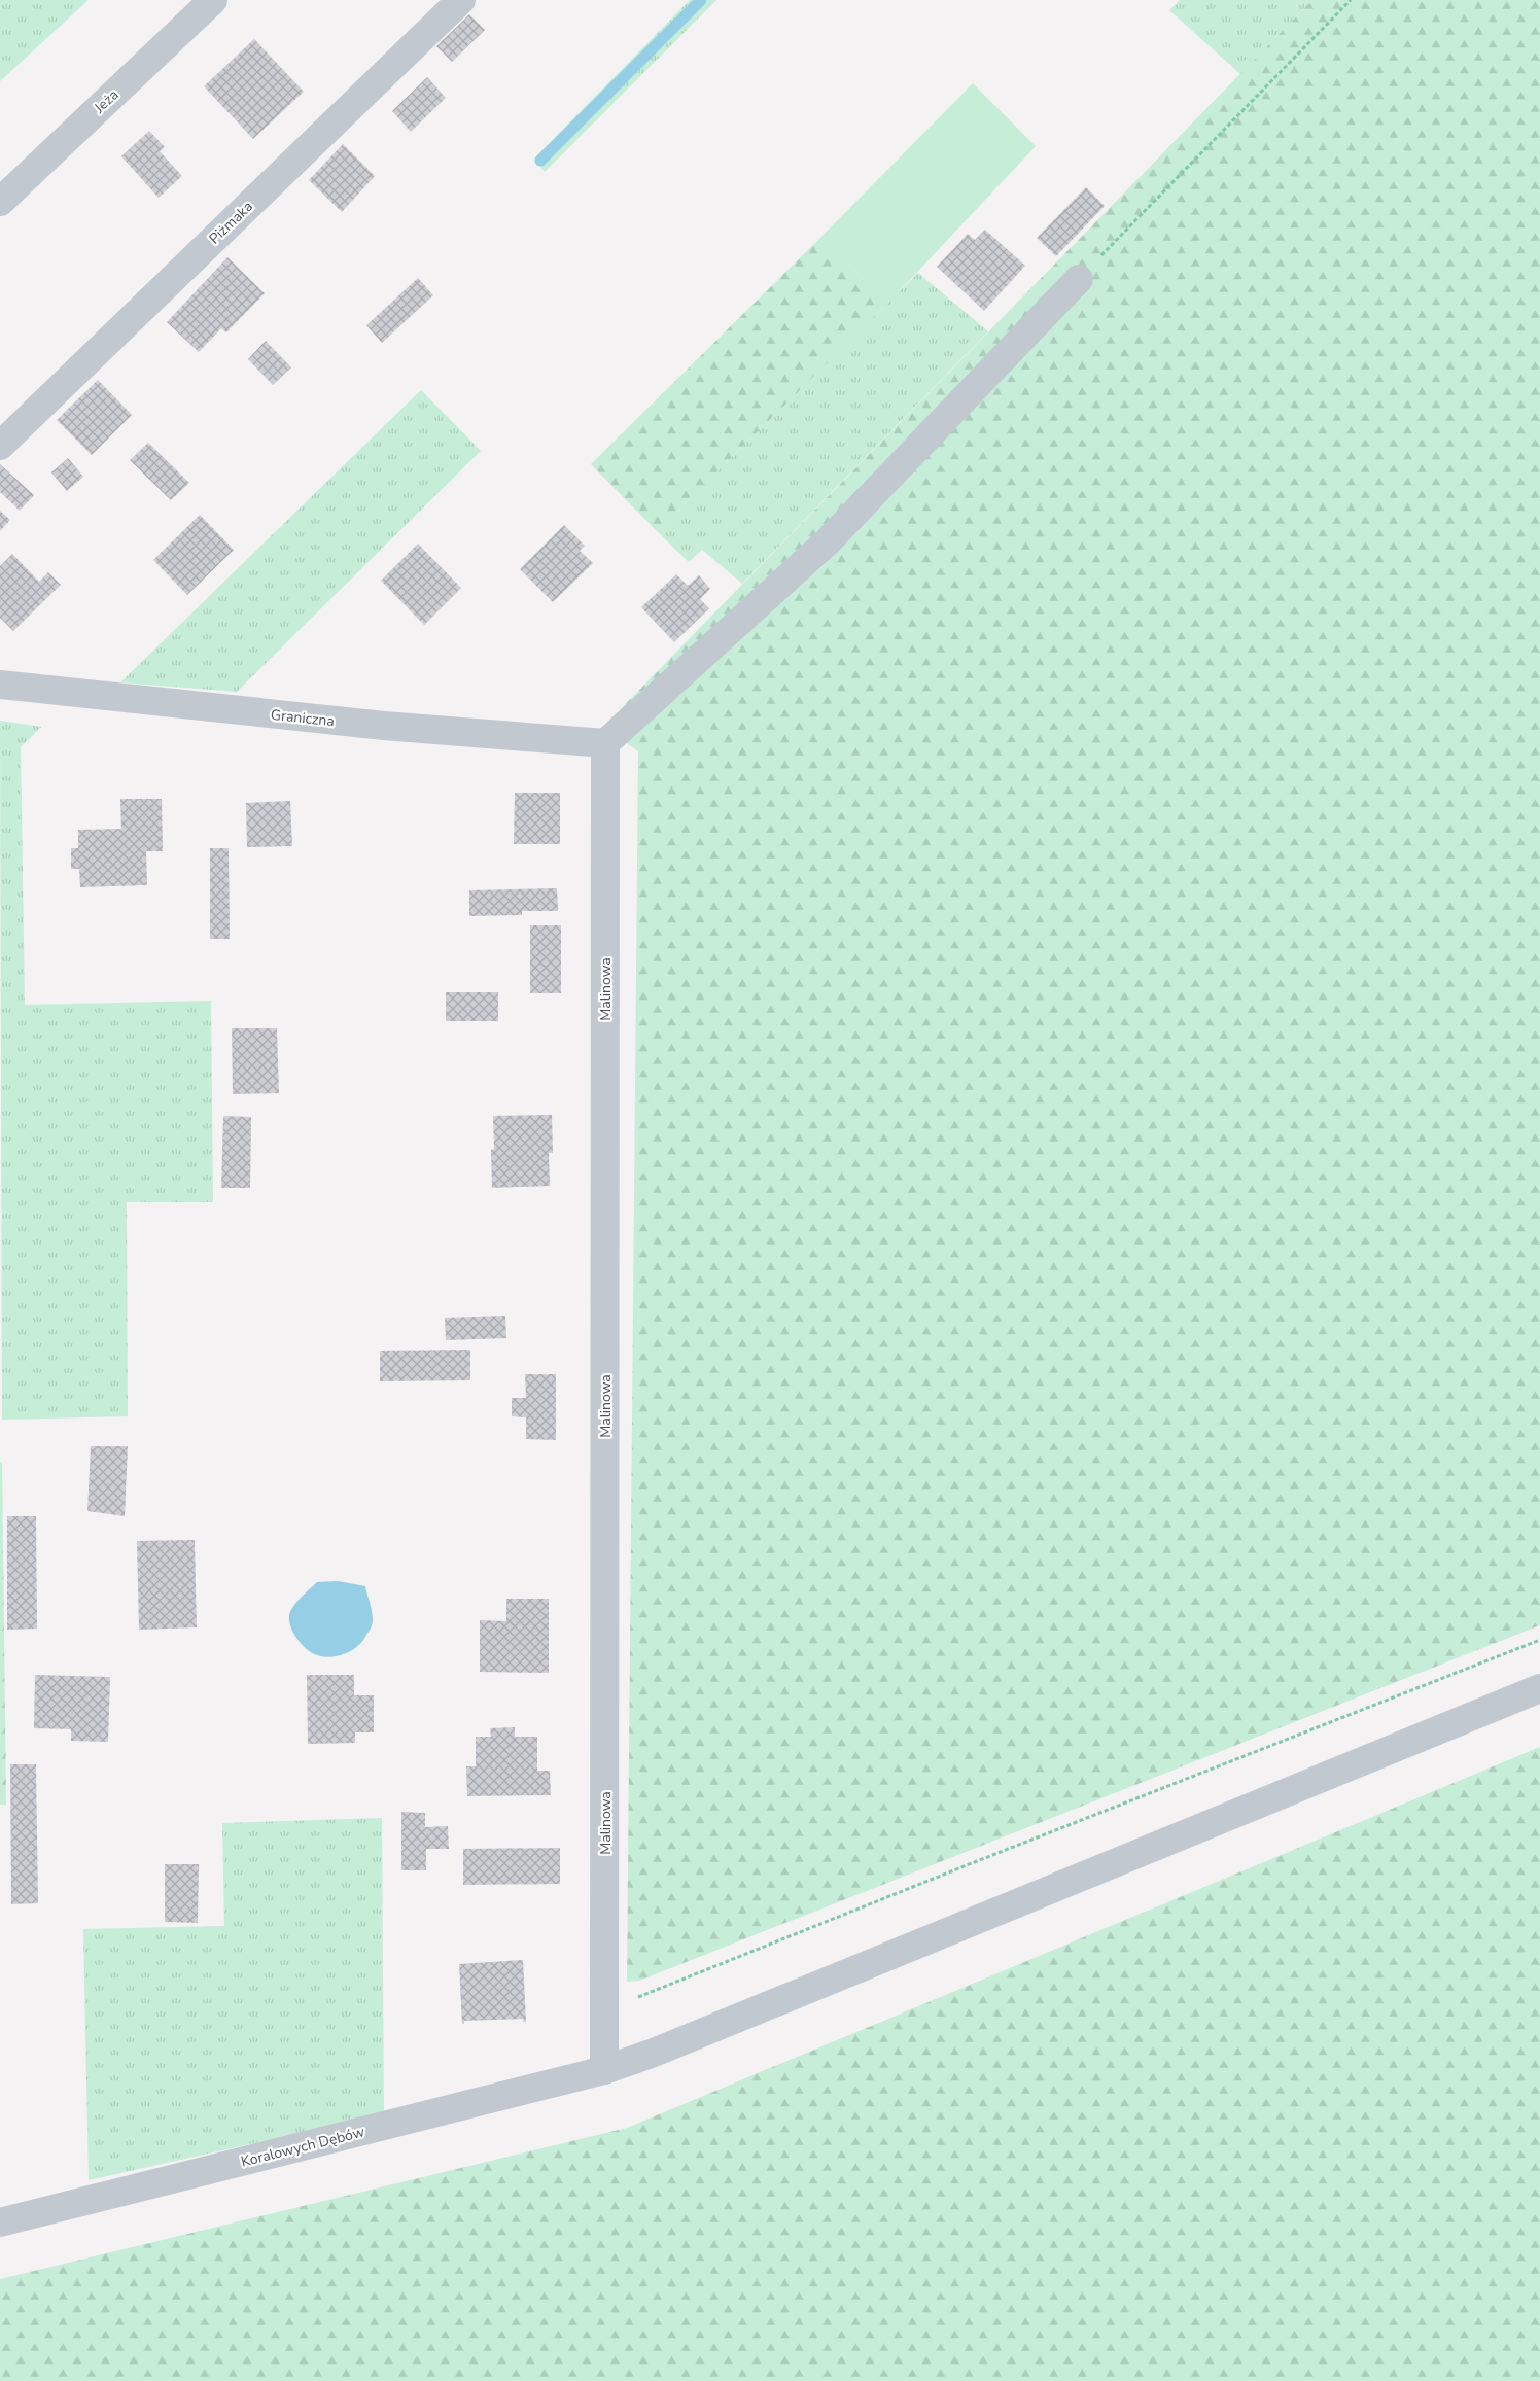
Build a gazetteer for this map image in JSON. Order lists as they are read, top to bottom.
{
  "streets": {
    "street": [
      "Jeża",
      "Piżmaka",
      "Graniczna",
      "Malinowa",
      "Koralowych Dębów"
    ]
  },
  "crossings": [
    ["Graniczna", "Malinowa"],
    ["Malinowa", "Koralowych Dębów"]
  ]
}
